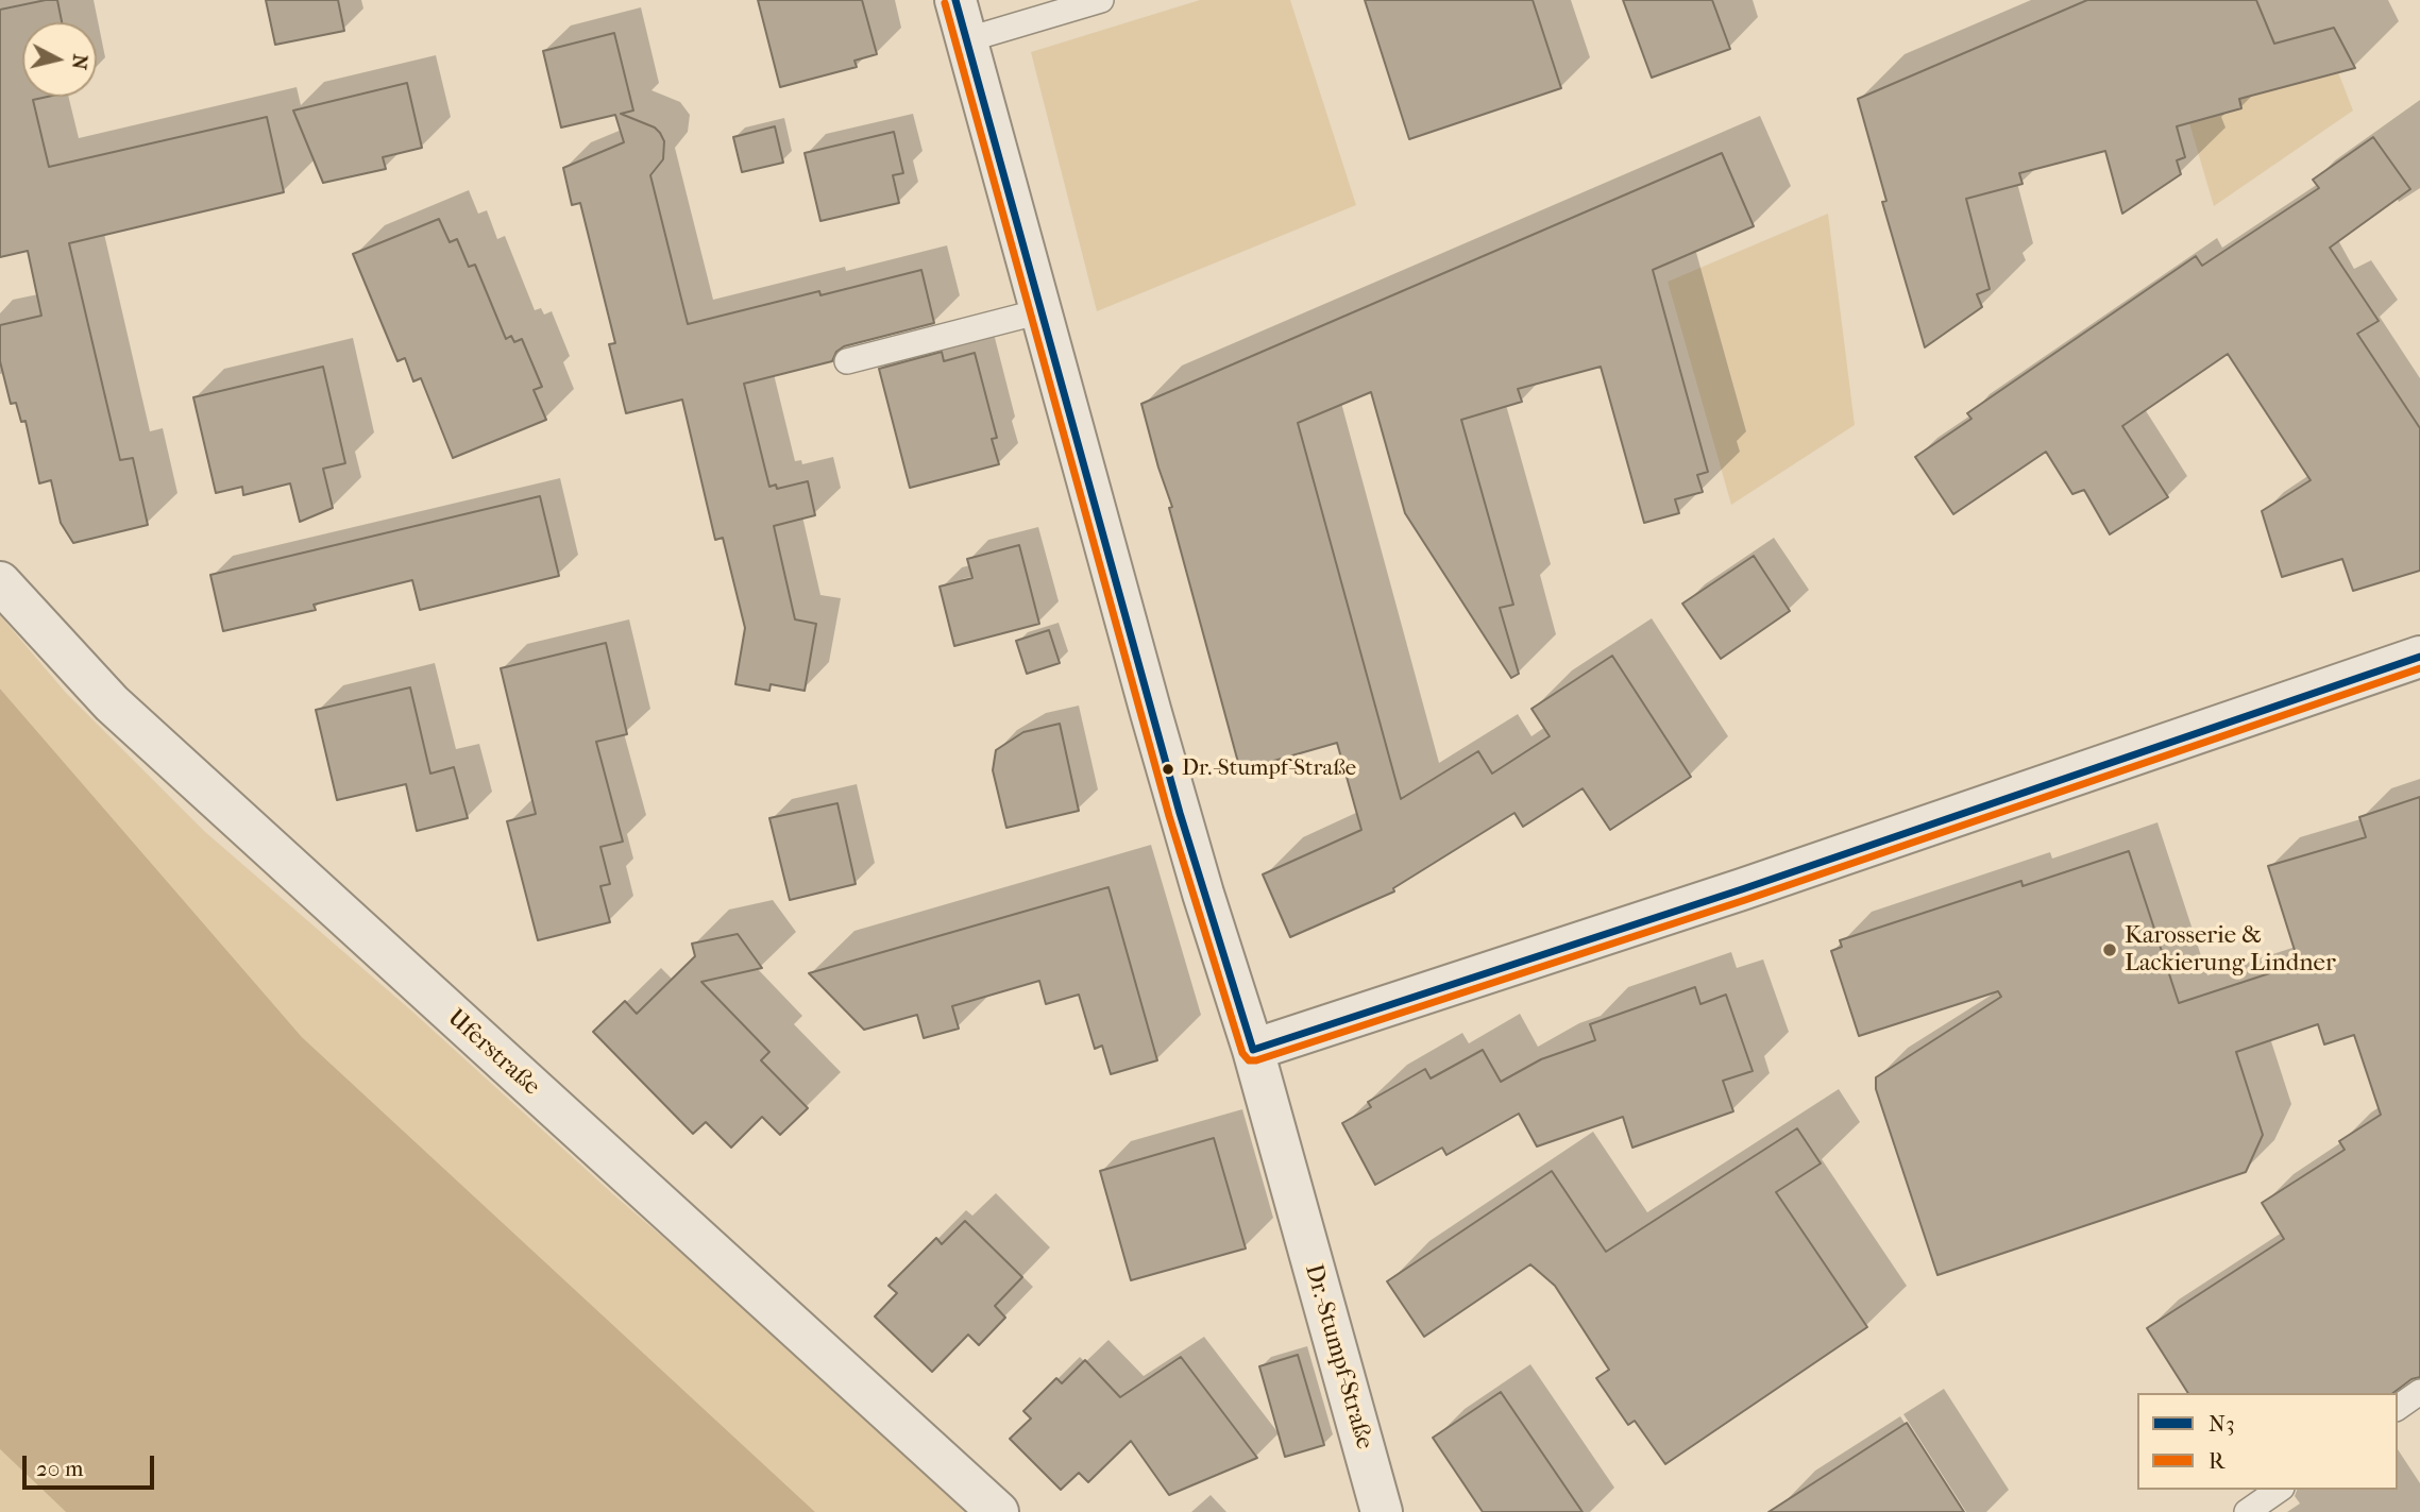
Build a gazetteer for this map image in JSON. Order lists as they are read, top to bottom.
{
  "streets": {
    "street": ["Uferstraße", "Dr.-Stumpf-Straße"]
  },
  "places": ["Dr.-Stumpf-Straße", "Karosserie & Lackierung Lindner"],
  "lines": ["transit line N3", "transit line R"],
  "legend": ["N3", "R"],
  "scale_bar": "20 m",
  "north": "right"
}
